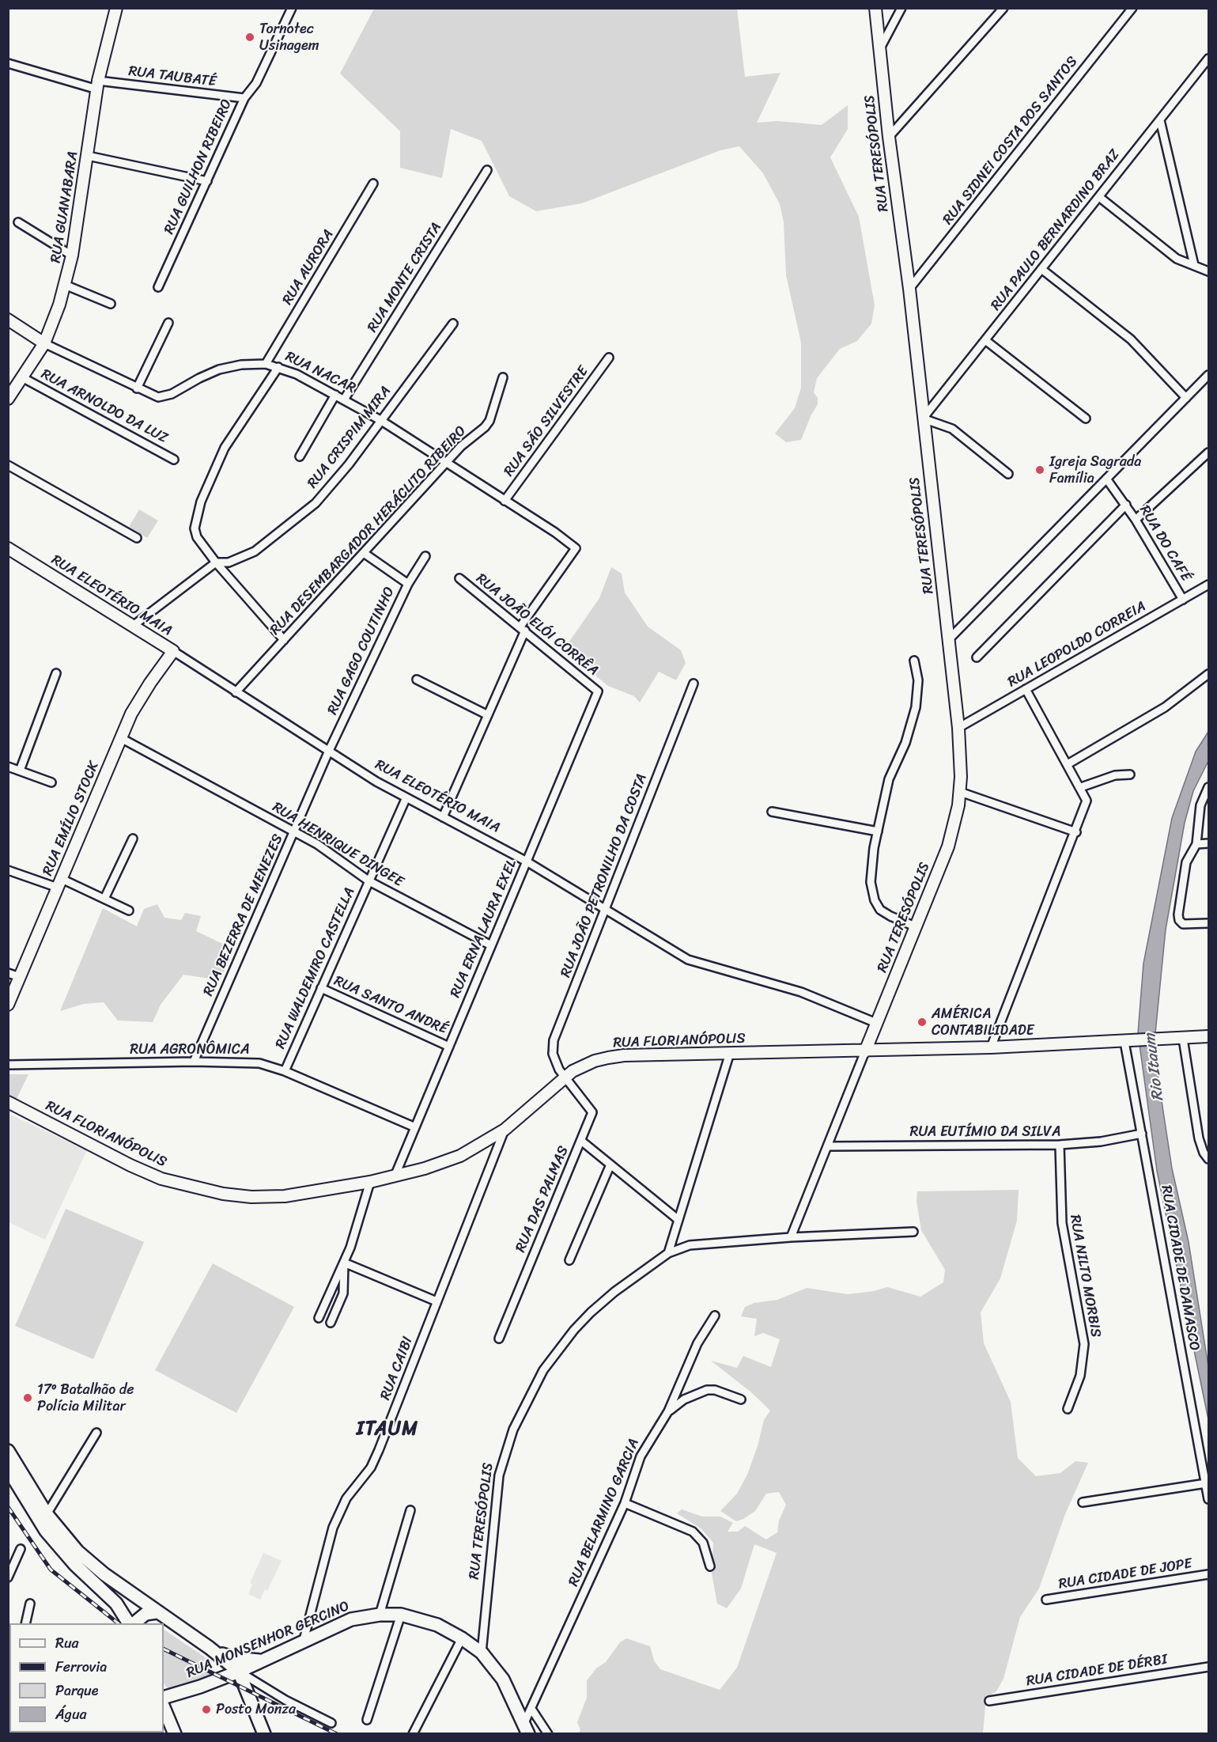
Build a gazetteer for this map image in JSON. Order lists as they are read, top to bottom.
{
  "streets": {
    "main road": [
      "RUA TERESÓPOLIS",
      "RUA GUANABARA",
      "RUA NACAR",
      "RUA ELEOTÉRIO MAIA",
      "RUA EMÍLIO STOCK",
      "RUA FLORIANÓPOLIS",
      "RUA MONSENHOR GERCINO"
    ],
    "street": [
      "RUA TAUBATÉ",
      "RUA SIDNEI COSTA DOS SANTOS",
      "RUA GUILHON RIBEIRO",
      "RUA PAULO BERNARDINO BRAZ",
      "RUA AURORA",
      "RUA MONTE CRISTA",
      "RUA ARNOLDO DA LUZ",
      "RUA SÃO SILVESTRE",
      "RUA CRISPIM MIRA",
      "RUA DESEMBARGADOR HERÁCLITO RIBEIRO",
      "RUA DO CAFÉ",
      "RUA JOÃO ELÓI CORRÊA",
      "RUA LEOPOLDO CORREIA",
      "RUA GAGO COUTINHO",
      "RUA HENRIQUE DINGEE",
      "RUA JOÃO PETRONILHO DA COSTA",
      "RUA BEZERRA DE MENEZES",
      "RUA ERNA LAURA EXEL",
      "RUA WALDEMIRO CASTELLA",
      "RUA SANTO ANDRÉ",
      "RUA AGRONÔMICA",
      "RUA EUTÍMIO DA SILVA",
      "RUA DAS PALMAS",
      "RUA CIDADE DE DAMASCO",
      "RUA NILTO MORBIS",
      "RUA CAIBI",
      "RUA BELARMINO GARCIA",
      "RUA CIDADE DE JOPE",
      "RUA CIDADE DE DÉRBI"
    ]
  },
  "crossings": [
    ["RUA TAUBATÉ", "RUA GUILHON RIBEIRO"],
    ["RUA TAUBATÉ", "RUA GUANABARA"],
    ["RUA SIDNEI COSTA DOS SANTOS", "RUA TERESÓPOLIS"],
    ["RUA TERESÓPOLIS", "RUA PAULO BERNARDINO BRAZ"],
    ["RUA TERESÓPOLIS", "RUA ELEOTÉRIO MAIA"],
    ["RUA TERESÓPOLIS", "RUA LEOPOLDO CORREIA"],
    ["RUA TERESÓPOLIS", "RUA FLORIANÓPOLIS"],
    ["RUA TERESÓPOLIS", "RUA EUTÍMIO DA SILVA"],
    ["RUA TERESÓPOLIS", "RUA MONSENHOR GERCINO"],
    ["RUA GUANABARA", "RUA NACAR"],
    ["RUA GUANABARA", "RUA ARNOLDO DA LUZ"],
    ["RUA AURORA", "RUA NACAR"],
    ["RUA MONTE CRISTA", "RUA NACAR"],
    ["RUA NACAR", "RUA SÃO SILVESTRE"],
    ["RUA NACAR", "RUA CRISPIM MIRA"],
    ["RUA NACAR", "RUA DESEMBARGADOR HERÁCLITO RIBEIRO"],
    ["RUA NACAR", "RUA JOÃO ELÓI CORRÊA"],
    ["RUA CRISPIM MIRA", "RUA ELEOTÉRIO MAIA"],
    ["RUA DESEMBARGADOR HERÁCLITO RIBEIRO", "RUA ELEOTÉRIO MAIA"],
    ["RUA DESEMBARGADOR HERÁCLITO RIBEIRO", "RUA GAGO COUTINHO"],
    ["RUA DO CAFÉ", "RUA LEOPOLDO CORREIA"],
    ["RUA ELEOTÉRIO MAIA", "RUA GAGO COUTINHO"],
    ["RUA ELEOTÉRIO MAIA", "RUA EMÍLIO STOCK"],
    ["RUA ELEOTÉRIO MAIA", "RUA JOÃO PETRONILHO DA COSTA"],
    ["RUA ELEOTÉRIO MAIA", "RUA BEZERRA DE MENEZES"],
    ["RUA ELEOTÉRIO MAIA", "RUA ERNA LAURA EXEL"],
    ["RUA ELEOTÉRIO MAIA", "RUA WALDEMIRO CASTELLA"],
    ["RUA JOÃO ELÓI CORRÊA", "RUA ERNA LAURA EXEL"],
    ["RUA GAGO COUTINHO", "RUA BEZERRA DE MENEZES"],
    ["RUA EMÍLIO STOCK", "RUA HENRIQUE DINGEE"],
    ["RUA HENRIQUE DINGEE", "RUA BEZERRA DE MENEZES"],
    ["RUA HENRIQUE DINGEE", "RUA ERNA LAURA EXEL"],
    ["RUA HENRIQUE DINGEE", "RUA WALDEMIRO CASTELLA"],
    ["RUA JOÃO PETRONILHO DA COSTA", "RUA FLORIANÓPOLIS"],
    ["RUA JOÃO PETRONILHO DA COSTA", "RUA DAS PALMAS"],
    ["RUA BEZERRA DE MENEZES", "RUA AGRONÔMICA"],
    ["RUA ERNA LAURA EXEL", "RUA SANTO ANDRÉ"],
    ["RUA ERNA LAURA EXEL", "RUA FLORIANÓPOLIS"],
    ["RUA ERNA LAURA EXEL", "RUA AGRONÔMICA"],
    ["RUA WALDEMIRO CASTELLA", "RUA SANTO ANDRÉ"],
    ["RUA WALDEMIRO CASTELLA", "RUA AGRONÔMICA"],
    ["RUA FLORIANÓPOLIS", "RUA DAS PALMAS"],
    ["RUA FLORIANÓPOLIS", "RUA CIDADE DE DAMASCO"],
    ["RUA FLORIANÓPOLIS", "RUA CAIBI"],
    ["RUA EUTÍMIO DA SILVA", "RUA CIDADE DE DAMASCO"],
    ["RUA EUTÍMIO DA SILVA", "RUA NILTO MORBIS"],
    ["RUA CAIBI", "RUA MONSENHOR GERCINO"],
    ["RUA BELARMINO GARCIA", "RUA MONSENHOR GERCINO"]
  ],
  "districts": ["ITAUM"],
  "water": ["Rio Itaum"],
  "places": [
    "Tornotec Usinagem",
    "Igreja Sagrada Família",
    "AMÉRICA CONTABILIDADE",
    "17º Batalhão de Polícia Militar",
    "Posto Monza"
  ],
  "legend": [
    "Rua",
    "Ferrovia",
    "Parque",
    "Água"
  ]
}
